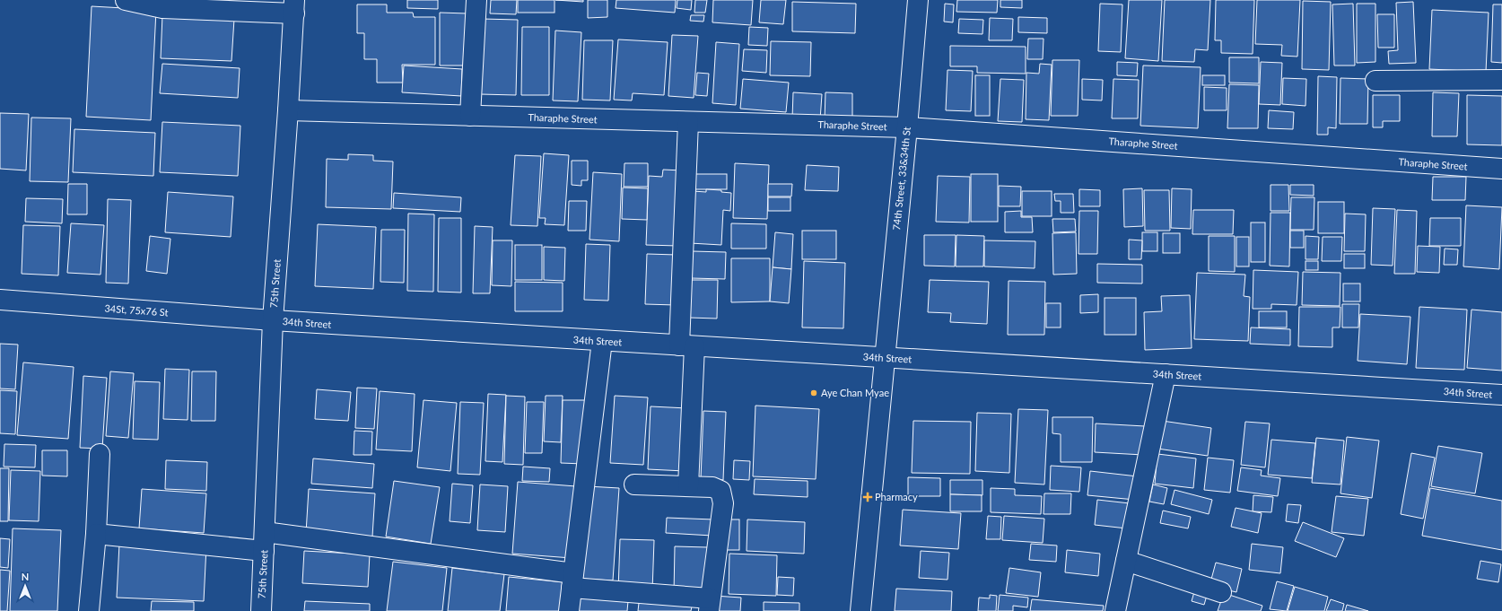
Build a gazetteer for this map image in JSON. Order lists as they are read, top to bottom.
{
  "streets": {
    "street": [
      "Tharaphe Street",
      "74th Street, 33&34th St",
      "75th Street",
      "34St, 75x76 St",
      "34th Street"
    ]
  },
  "crossings": [
    ["Tharaphe Street", "74th Street, 33&34th St"],
    ["Tharaphe Street", "75th Street"],
    ["74th Street, 33&34th St", "34th Street"],
    ["75th Street", "34St, 75x76 St"],
    ["75th Street", "34th Street"],
    ["34St, 75x76 St", "34th Street"]
  ],
  "places": {
    "other": ["Aye Chan Myae"],
    "health": ["Pharmacy"]
  },
  "north": "top"
}
